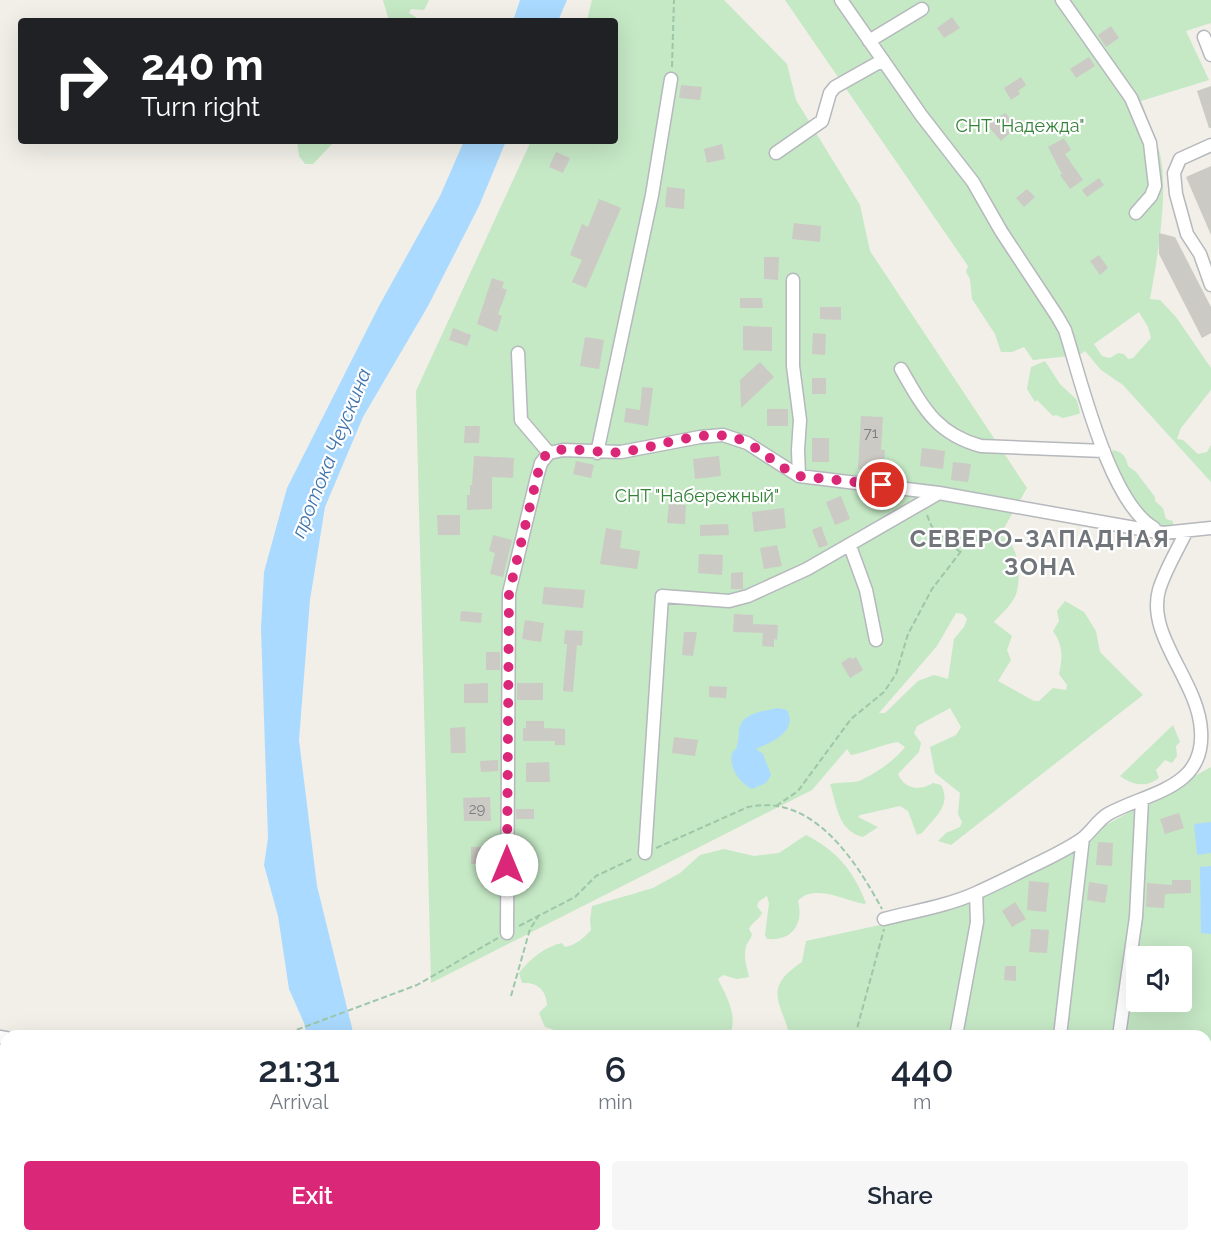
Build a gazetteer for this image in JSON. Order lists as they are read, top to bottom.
{
  "districts": ["СЕВЕРО-ЗАПАДНАЯ ЗОНА"],
  "water": ["протока Чеускина"],
  "parks": ["СНТ \"Надежда\"", "СНТ \"Набережный\""],
  "house_numbers": ["71", "29"],
  "page": {
    "turn": ["240 m", "Turn right"],
    "eta": [
      "21:31",
      "Arrival",
      "6",
      "min",
      "440",
      "m"
    ],
    "buttons": ["Exit", "Share"]
  }
}
